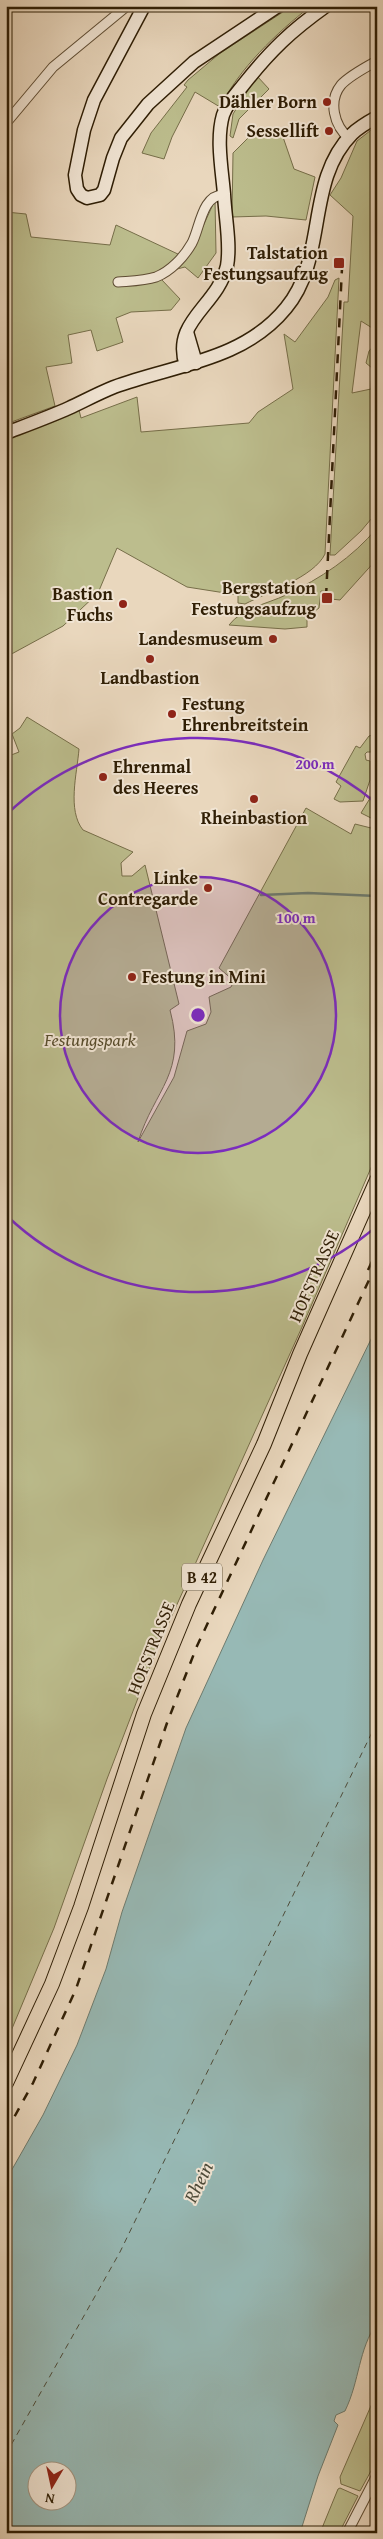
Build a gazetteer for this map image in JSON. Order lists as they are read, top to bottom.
{
  "streets": {
    "main road": ["HOFSTRASSE", "B 42"]
  },
  "water": ["Rhein"],
  "parks": ["Festungspark"],
  "places": {
    "other": [
      "Dähler Born",
      "Sessellift",
      "Bastion Fuchs",
      "Landesmuseum",
      "Landbastion",
      "Festung Ehrenbreitstein",
      "Ehrenmal des Heeres",
      "Rheinbastion",
      "Linke Contregarde",
      "Festung in Mini"
    ],
    "transit": ["Talstation Festungsaufzug", "Bergstation Festungsaufzug"]
  },
  "north": "bottom",
  "rings": ["200 m", "100 m"]
}
